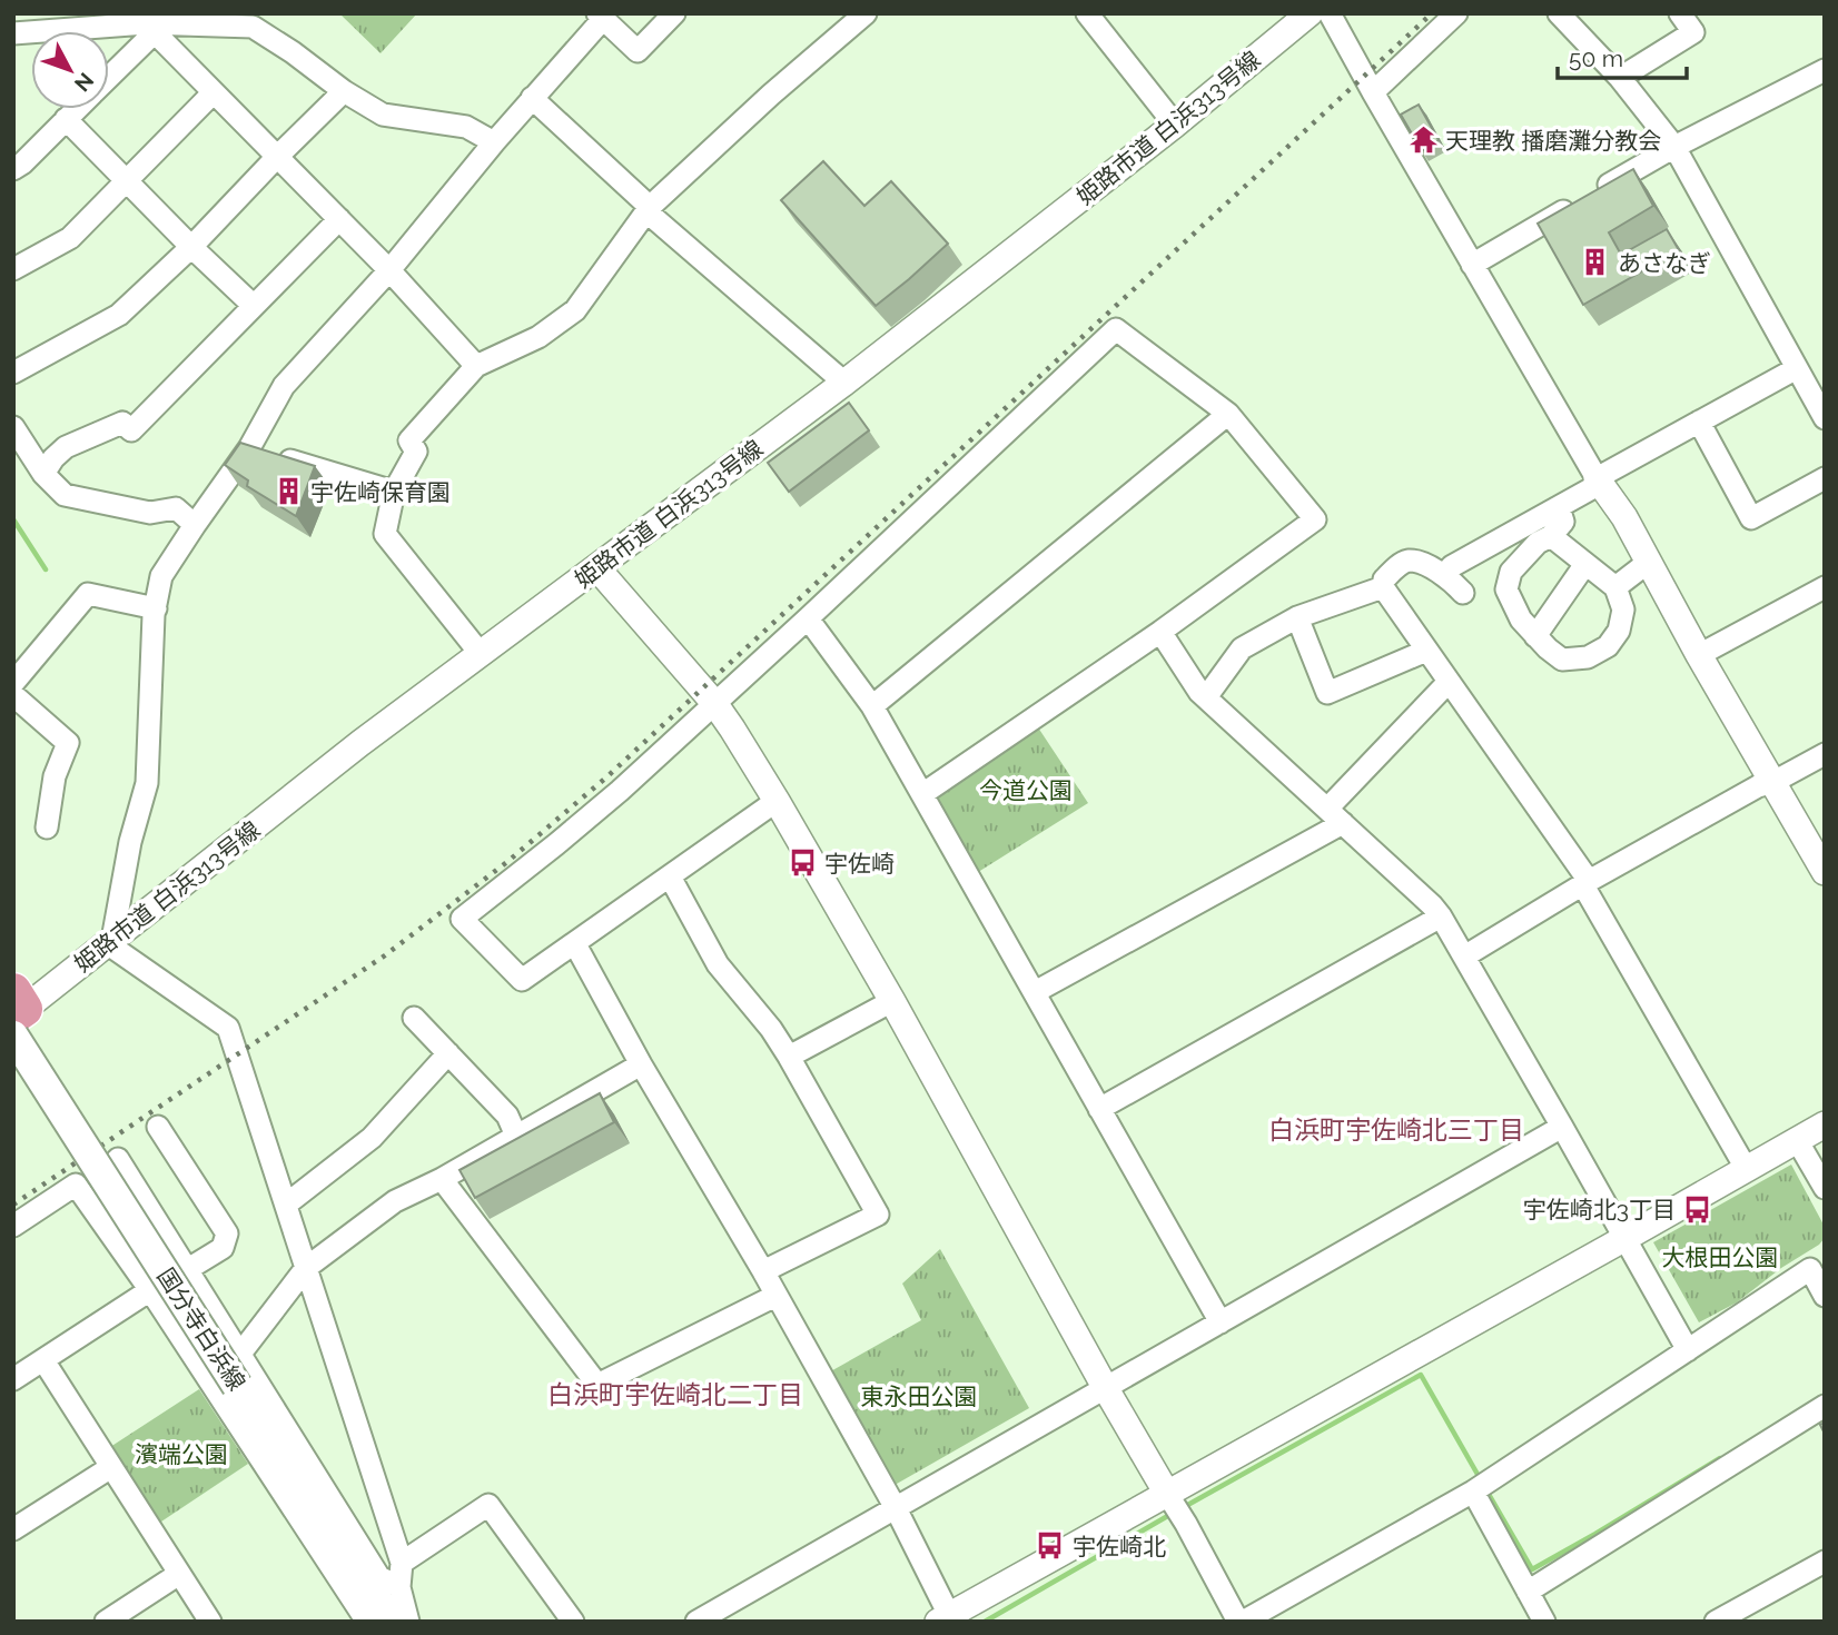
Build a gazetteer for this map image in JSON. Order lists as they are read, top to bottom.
{
  "streets": {
    "main road": ["国分寺白浜線"],
    "street": ["姫路市道 白浜313号線"]
  },
  "crossings": [
    ["姫路市道 白浜313号線", "国分寺白浜線"]
  ],
  "districts": ["白浜町宇佐崎北三丁目", "白浜町宇佐崎北二丁目"],
  "parks": [
    "今道公園",
    "大根田公園",
    "東永田公園",
    "濱端公園"
  ],
  "places": {
    "temple": ["天理教 播磨灘分教会"],
    "building": ["あさなぎ", "宇佐崎保育園"],
    "bus stop": ["宇佐崎", "宇佐崎北3丁目", "宇佐崎北"]
  },
  "scale_bar": "50 m",
  "north": "bottom right"
}
